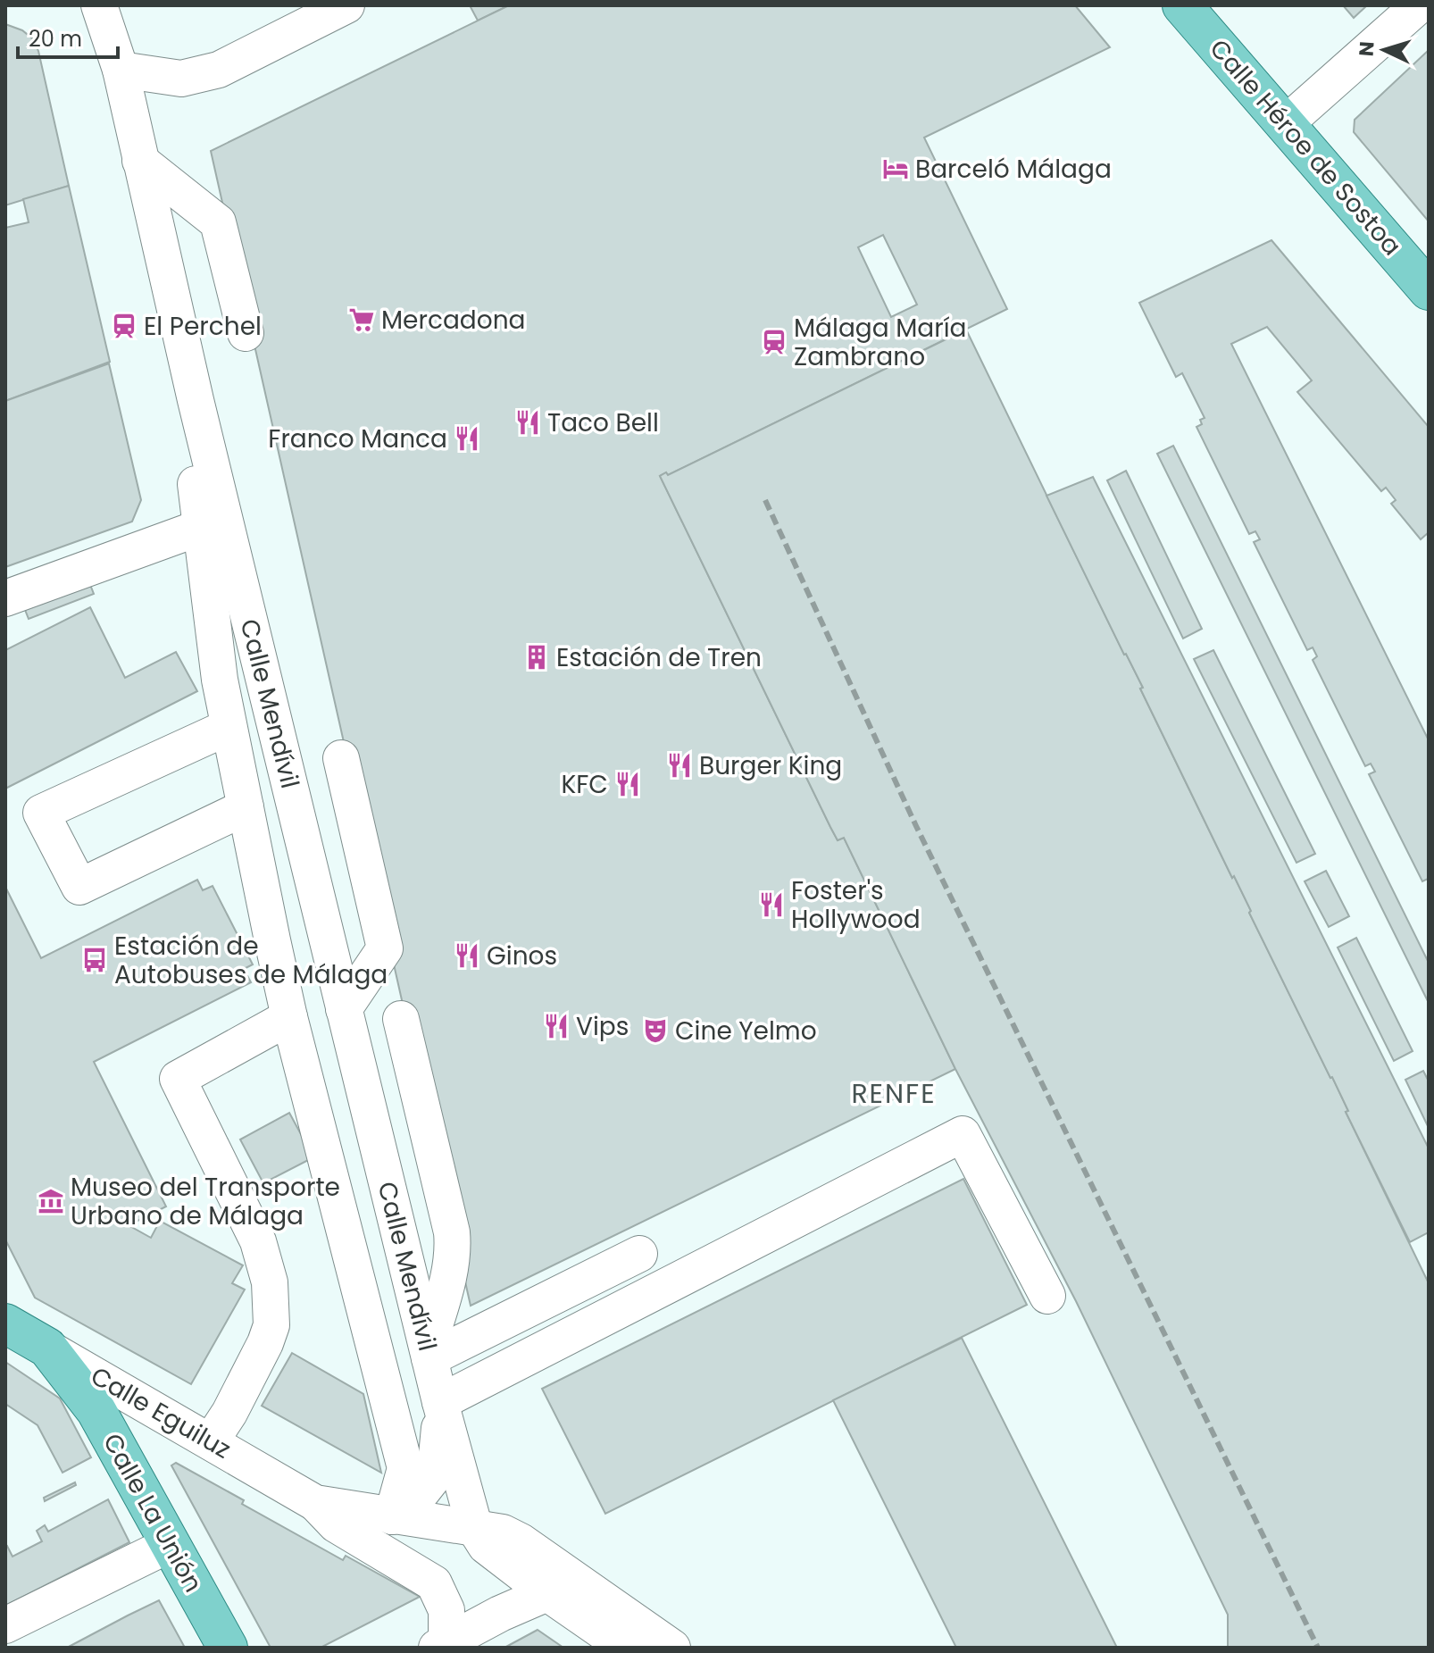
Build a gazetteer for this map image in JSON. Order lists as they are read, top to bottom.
{
  "streets": {
    "main road": ["Calle Héroe de Sostoa", "Calle Eguiluz", "Calle La Unión"],
    "street": ["Calle Mendívil"]
  },
  "crossings": [
    ["Calle Mendívil", "Calle Eguiluz"],
    ["Calle Eguiluz", "Calle La Unión"]
  ],
  "districts": ["RENFE"],
  "places": {
    "hotel": ["Barceló Málaga"],
    "supermarket": ["Mercadona"],
    "station": ["El Perchel", "Málaga María Zambrano"],
    "restaurant": [
      "Taco Bell",
      "Franco Manca",
      "Burger King",
      "KFC",
      "Foster's Hollywood",
      "Ginos",
      "Vips"
    ],
    "building": ["Estación de Tren"],
    "bus stop": ["Estación de Autobuses de Málaga"],
    "theatre": ["Cine Yelmo"],
    "museum": ["Museo del Transporte Urbano de Málaga"]
  },
  "scale_bar": "20 m",
  "north": "left"
}
